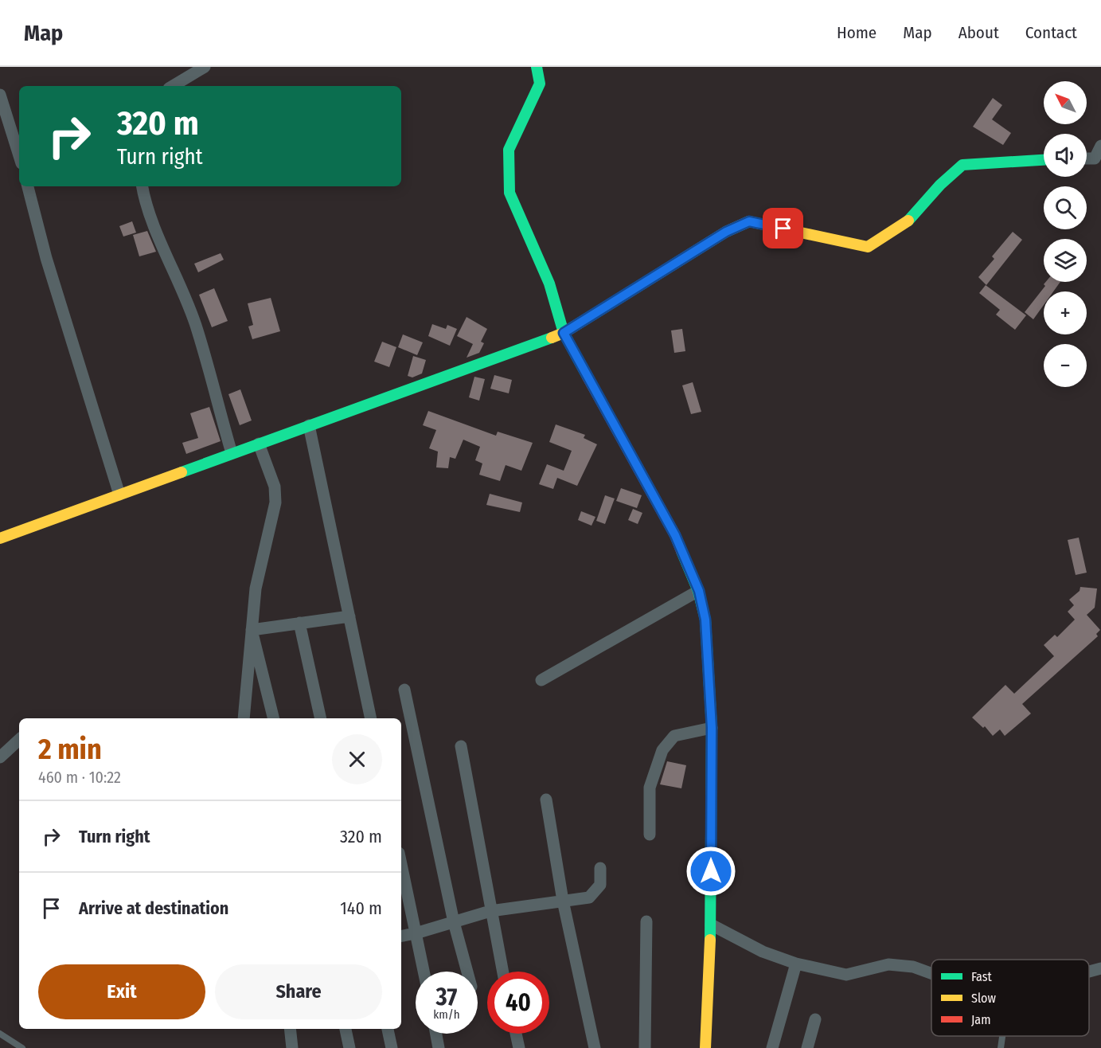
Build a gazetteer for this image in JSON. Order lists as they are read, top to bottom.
{
  "legend": ["Fast", "Slow", "Jam"],
  "north": "top left",
  "page": {
    "header": "Map",
    "nav": [
      "Home",
      "Map",
      "About",
      "Contact"
    ],
    "map_buttons": ["+", "−"],
    "turn": ["320 m", "Turn right"],
    "heading": ["2 min", "460 m · 10:22"],
    "list": [
      {
        "name": "Turn right",
        "value": "320 m"
      },
      {
        "name": "Arrive at destination",
        "value": "140 m"
      }
    ],
    "buttons": ["Exit", "Share"],
    "speed": "37 km/h",
    "limit": "40"
  }
}
